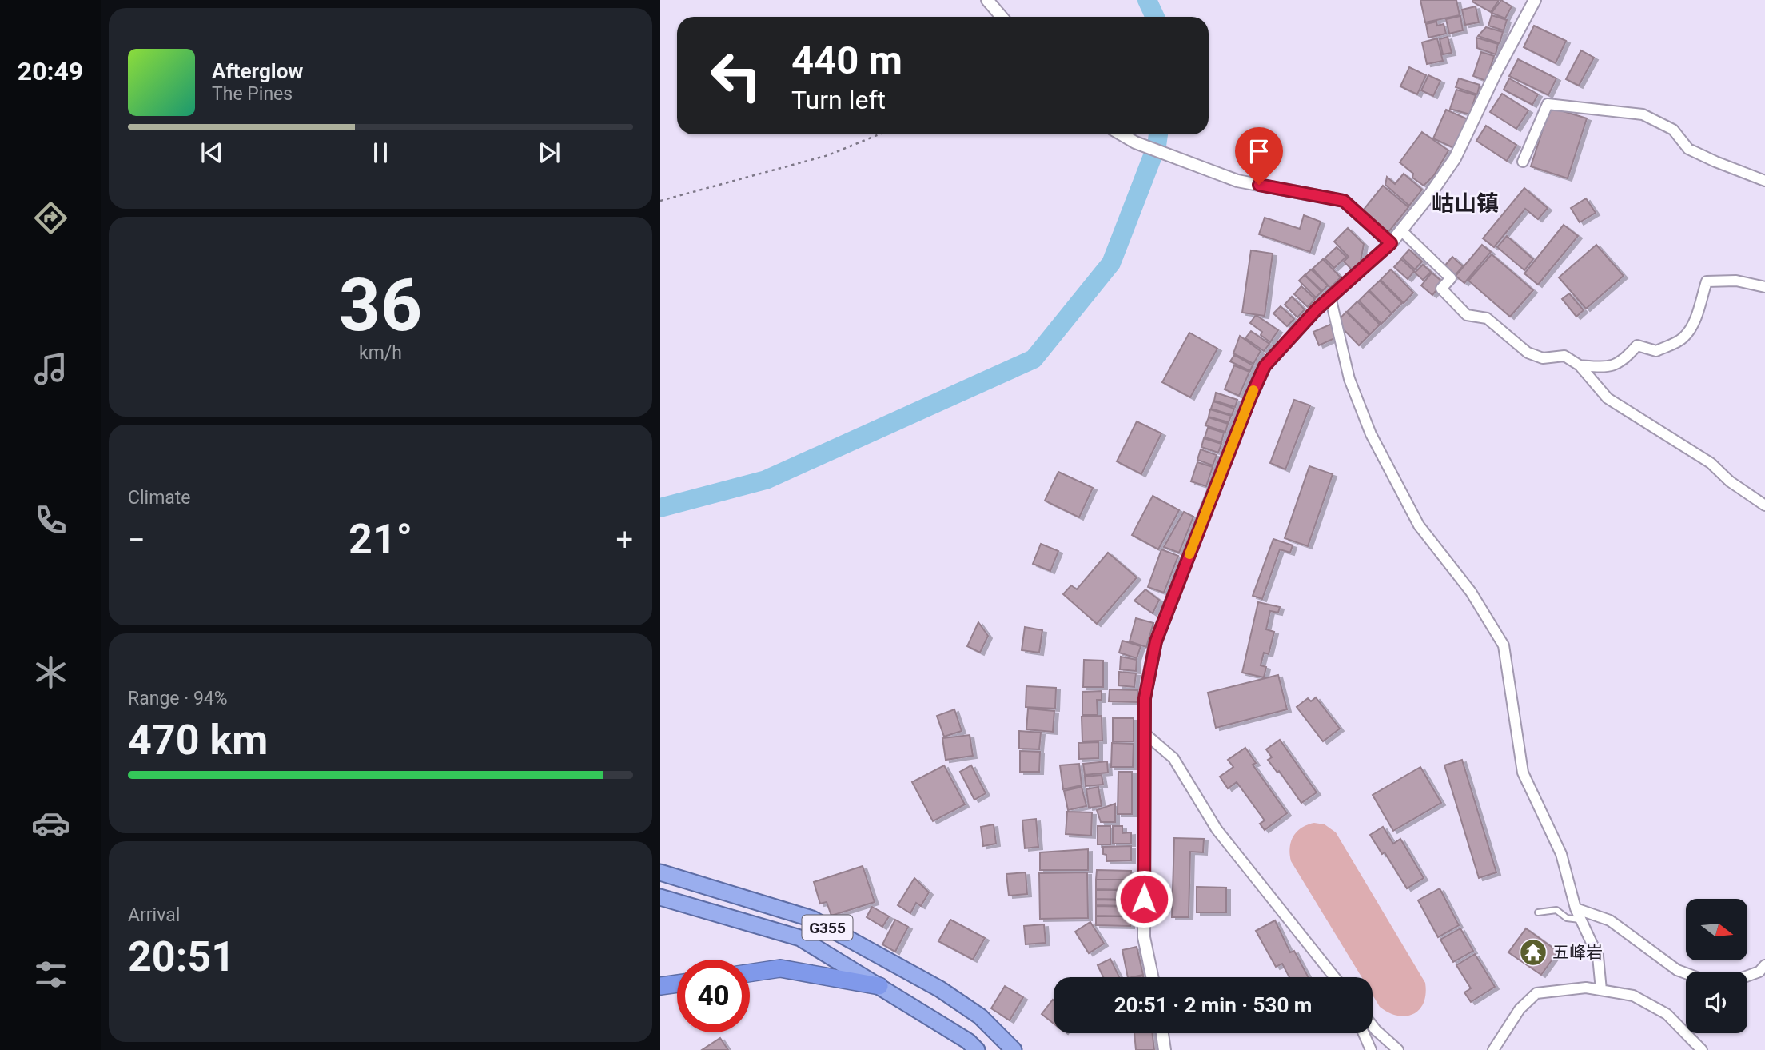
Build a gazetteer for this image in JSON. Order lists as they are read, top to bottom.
{
  "streets": {
    "highway": ["G355"]
  },
  "districts": ["岵山镇"],
  "places": {
    "temple": ["五峰岩"]
  },
  "north": "right",
  "page": {
    "tabs": "20:49",
    "turn": ["440 m", "Turn left"],
    "song": ["Afterglow", "The Pines"],
    "tile": [
      ["36", "km/h"],
      "Climate",
      ["Range · 94%", "470 km"],
      ["Arrival", "20:51"]
    ],
    "heat": ["−", "21°", "+"],
    "limit": "40",
    "trip": "20:51 · 2 min · 530 m"
  }
}
